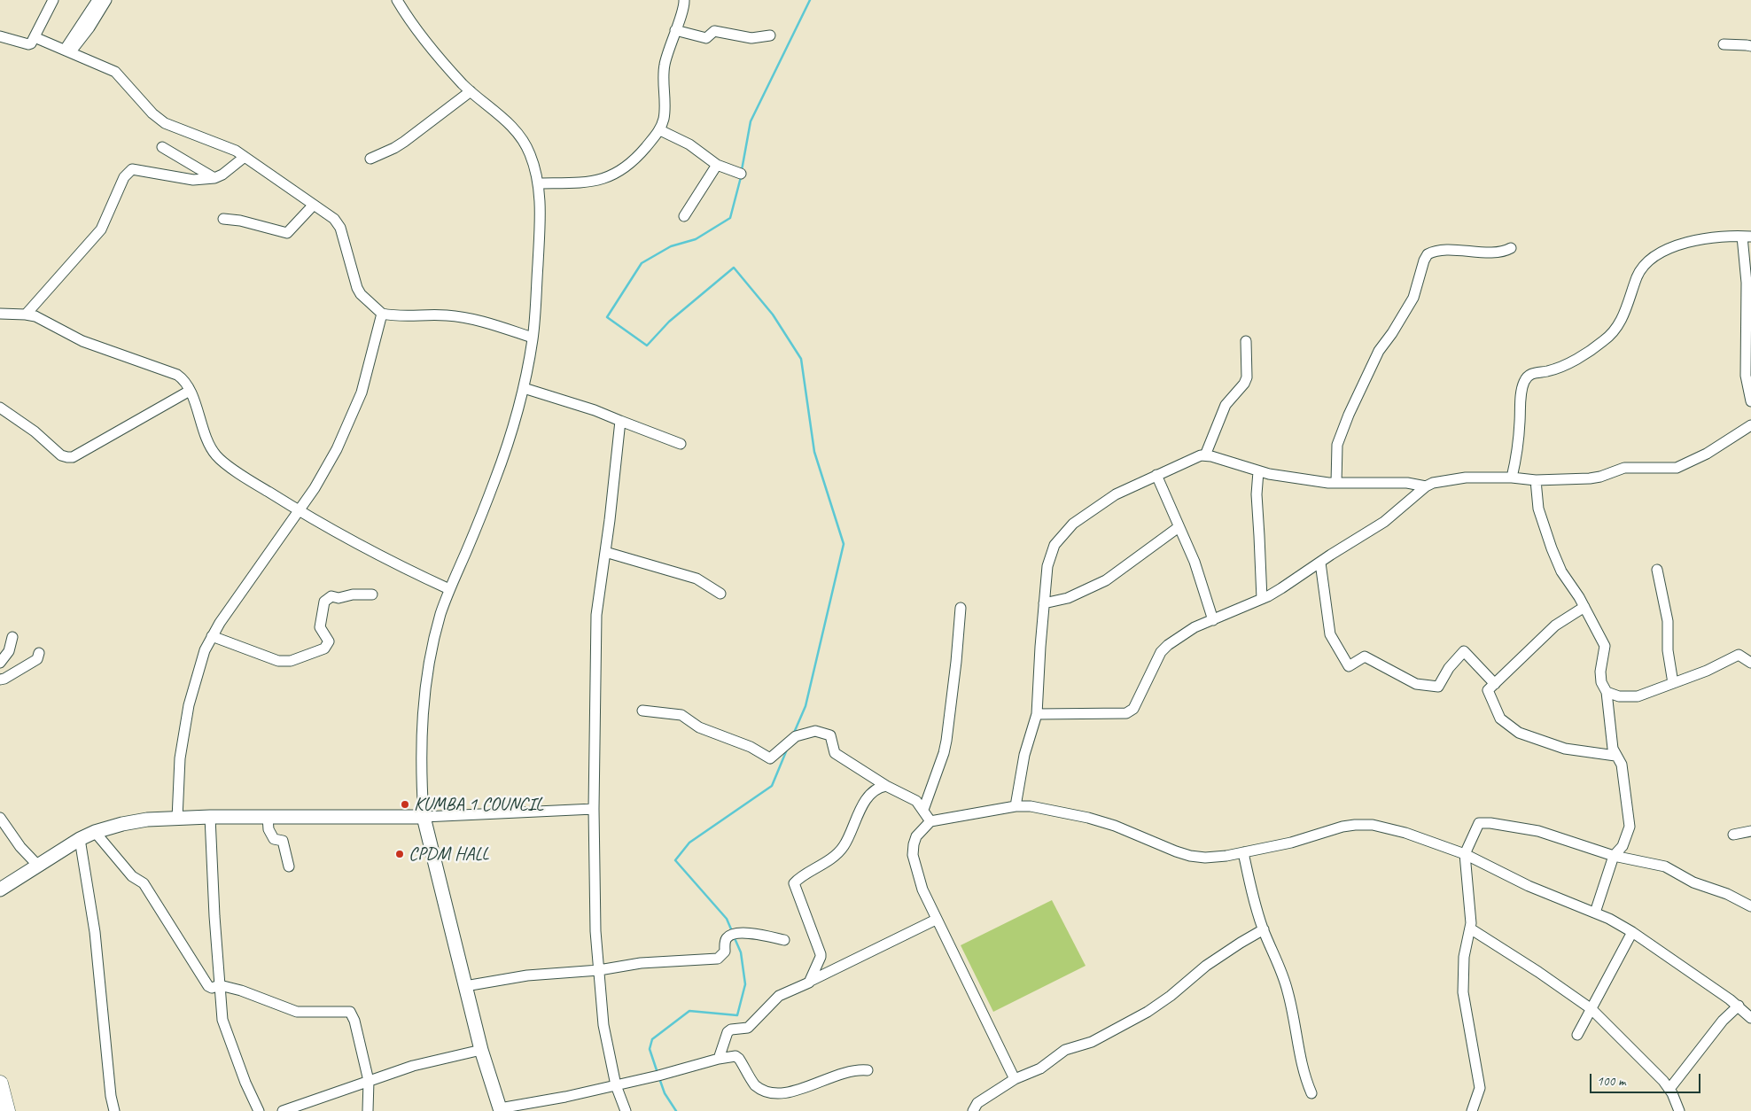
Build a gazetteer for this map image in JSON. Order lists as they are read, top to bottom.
{
  "places": ["KUMBA 1 COUNCIL", "CPDM HALL"],
  "scale_bar": "100 m"
}
